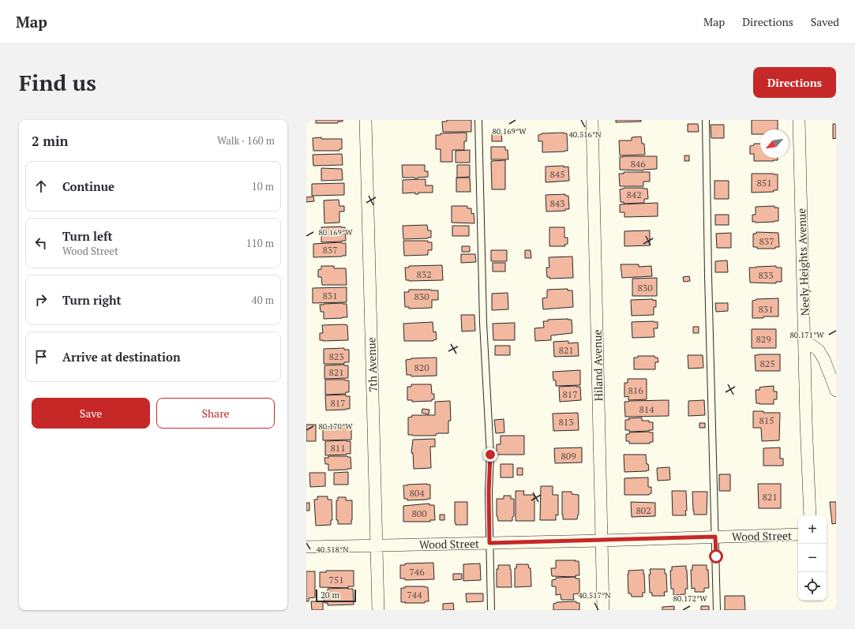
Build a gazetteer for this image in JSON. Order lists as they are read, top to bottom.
{
  "streets": {
    "street": [
      "Neely Heights Avenue",
      "7th Avenue",
      "Hiland Avenue",
      "Wood Street"
    ]
  },
  "crossings": [
    ["7th Avenue", "Wood Street"],
    ["Hiland Avenue", "Wood Street"]
  ],
  "house_numbers": [
    "846",
    "845",
    "851",
    "842",
    "843",
    "837",
    "837",
    "832",
    "833",
    "830",
    "831",
    "830",
    "831",
    "829",
    "821",
    "823",
    "825",
    "820",
    "821",
    "816",
    "817",
    "817",
    "814",
    "815",
    "813",
    "811",
    "809",
    "804",
    "821",
    "802",
    "800",
    "746",
    "751",
    "744"
  ],
  "scale_bar": "20 m",
  "north": "bottom left",
  "page": {
    "header": "Map",
    "nav": ["Map", "Directions", "Saved"],
    "buttons": [
      "Directions",
      ["Save", "Share"]
    ],
    "title": "Find us",
    "heading": ["2 min", "Walk · 160 m"],
    "list": [
      ["Continue", "10 m"],
      ["Turn left", "Wood Street", "110 m"],
      ["Turn right", "40 m"],
      "Arrive at destination"
    ],
    "map_buttons": ["+", "−"],
    "scale": "20 m"
  },
  "coordinates": [
    "80.169°W",
    "40.516°N",
    "80.171°W",
    "80.170°W",
    "40.518°N",
    "40.517°N",
    "80.172°W"
  ]
}
